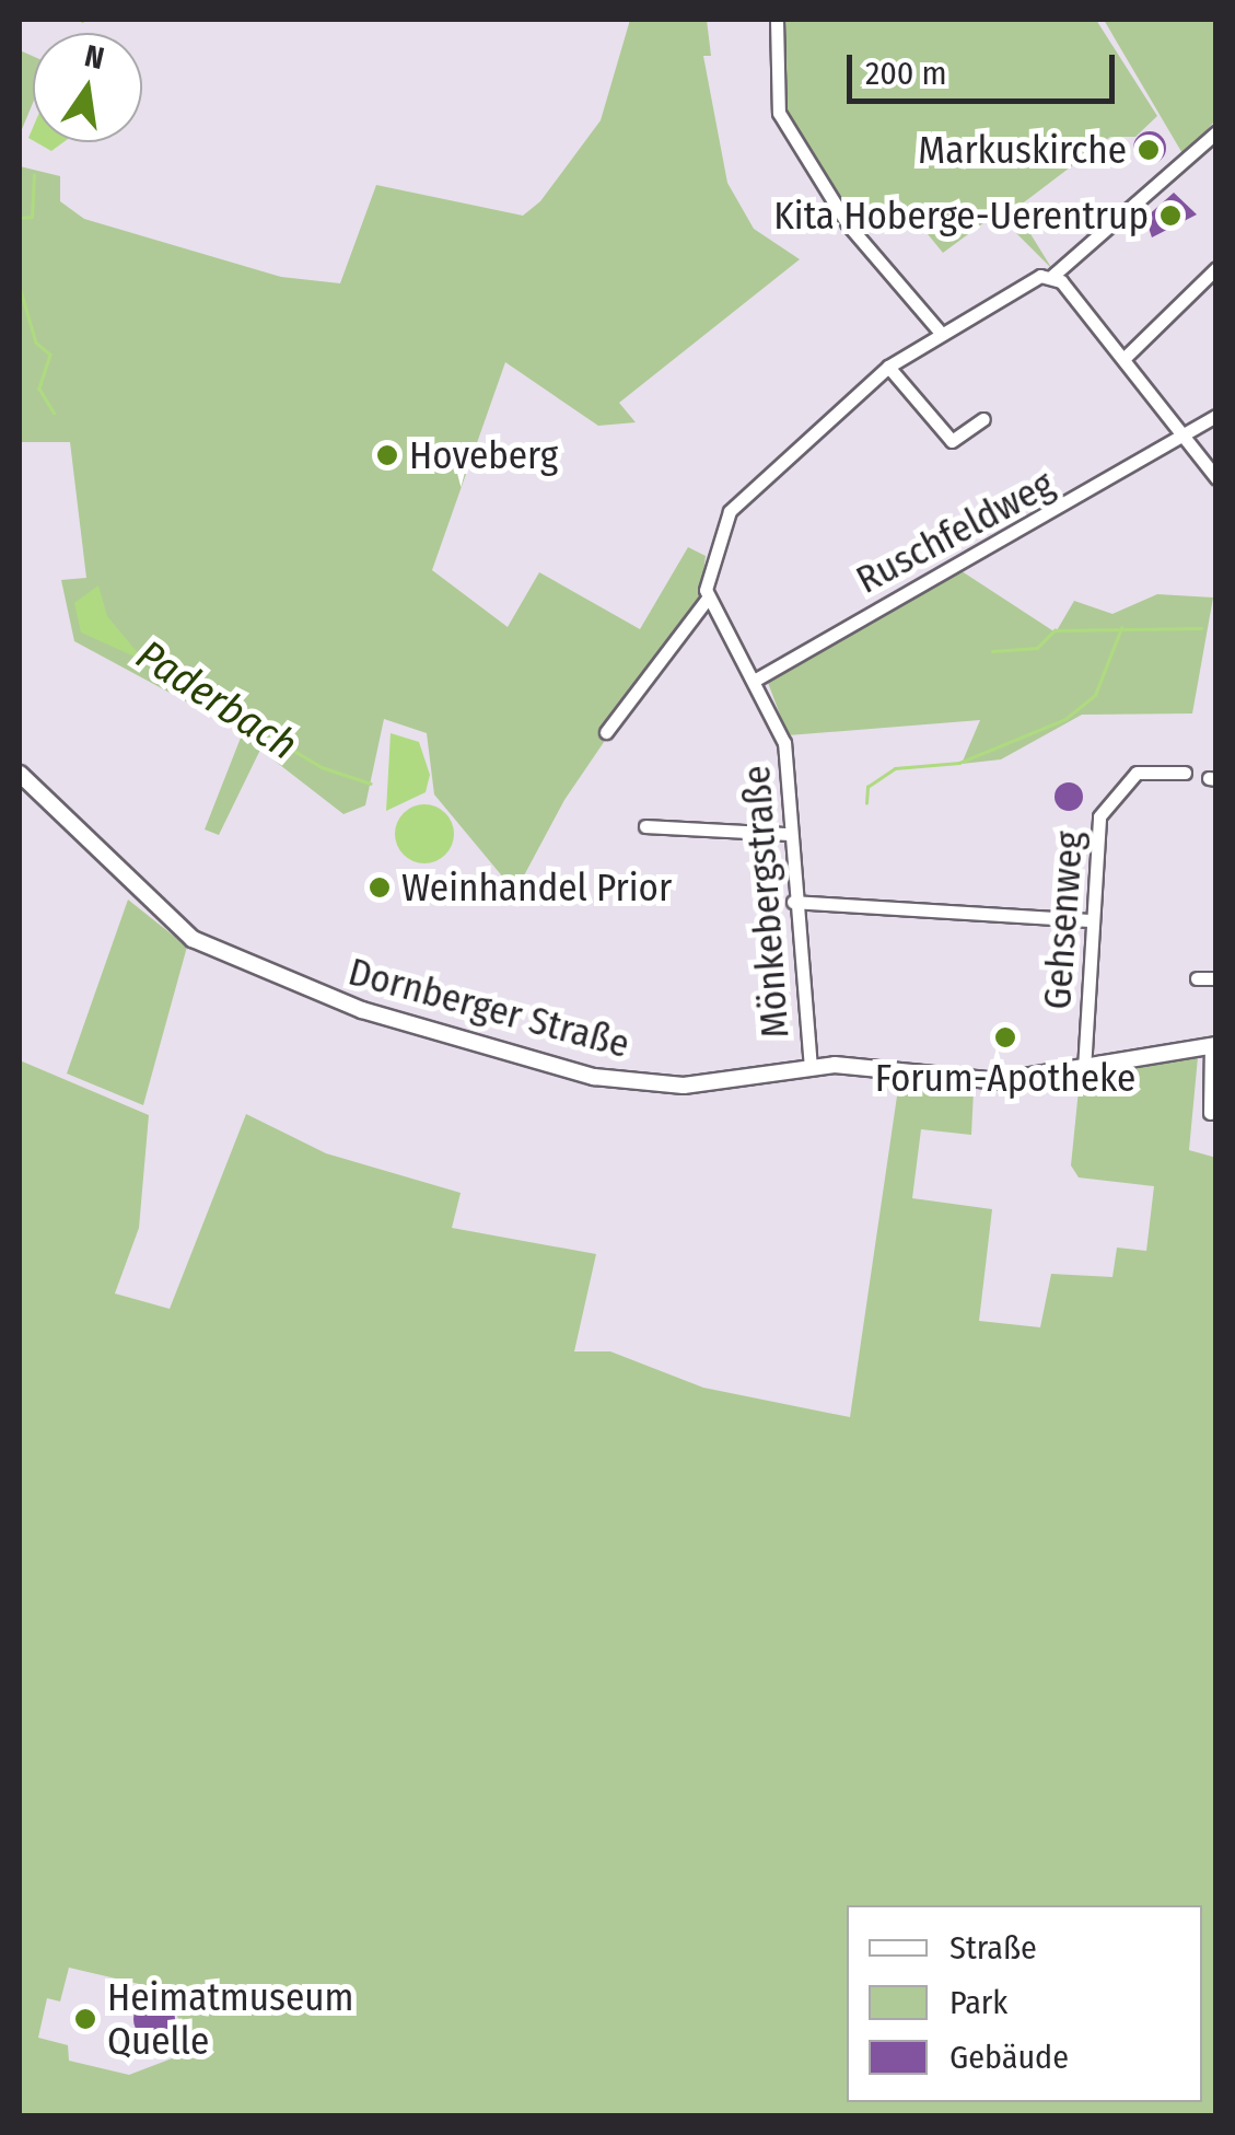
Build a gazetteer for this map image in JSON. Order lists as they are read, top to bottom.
{
  "streets": {
    "main road": ["Dornberger Straße"],
    "street": ["Ruschfeldweg", "Mönkebergstraße", "Gehsenweg"]
  },
  "crossings": [
    ["Ruschfeldweg", "Mönkebergstraße"],
    ["Mönkebergstraße", "Dornberger Straße"],
    ["Gehsenweg", "Dornberger Straße"]
  ],
  "water": ["Paderbach"],
  "places": [
    "Markuskirche",
    "Kita Hoberge-Uerentrup",
    "Hoveberg",
    "Weinhandel Prior",
    "Forum-Apotheke",
    "Heimatmuseum Quelle"
  ],
  "legend": ["Straße", "Park", "Gebäude"],
  "scale_bar": "200 m",
  "north": "top"
}
